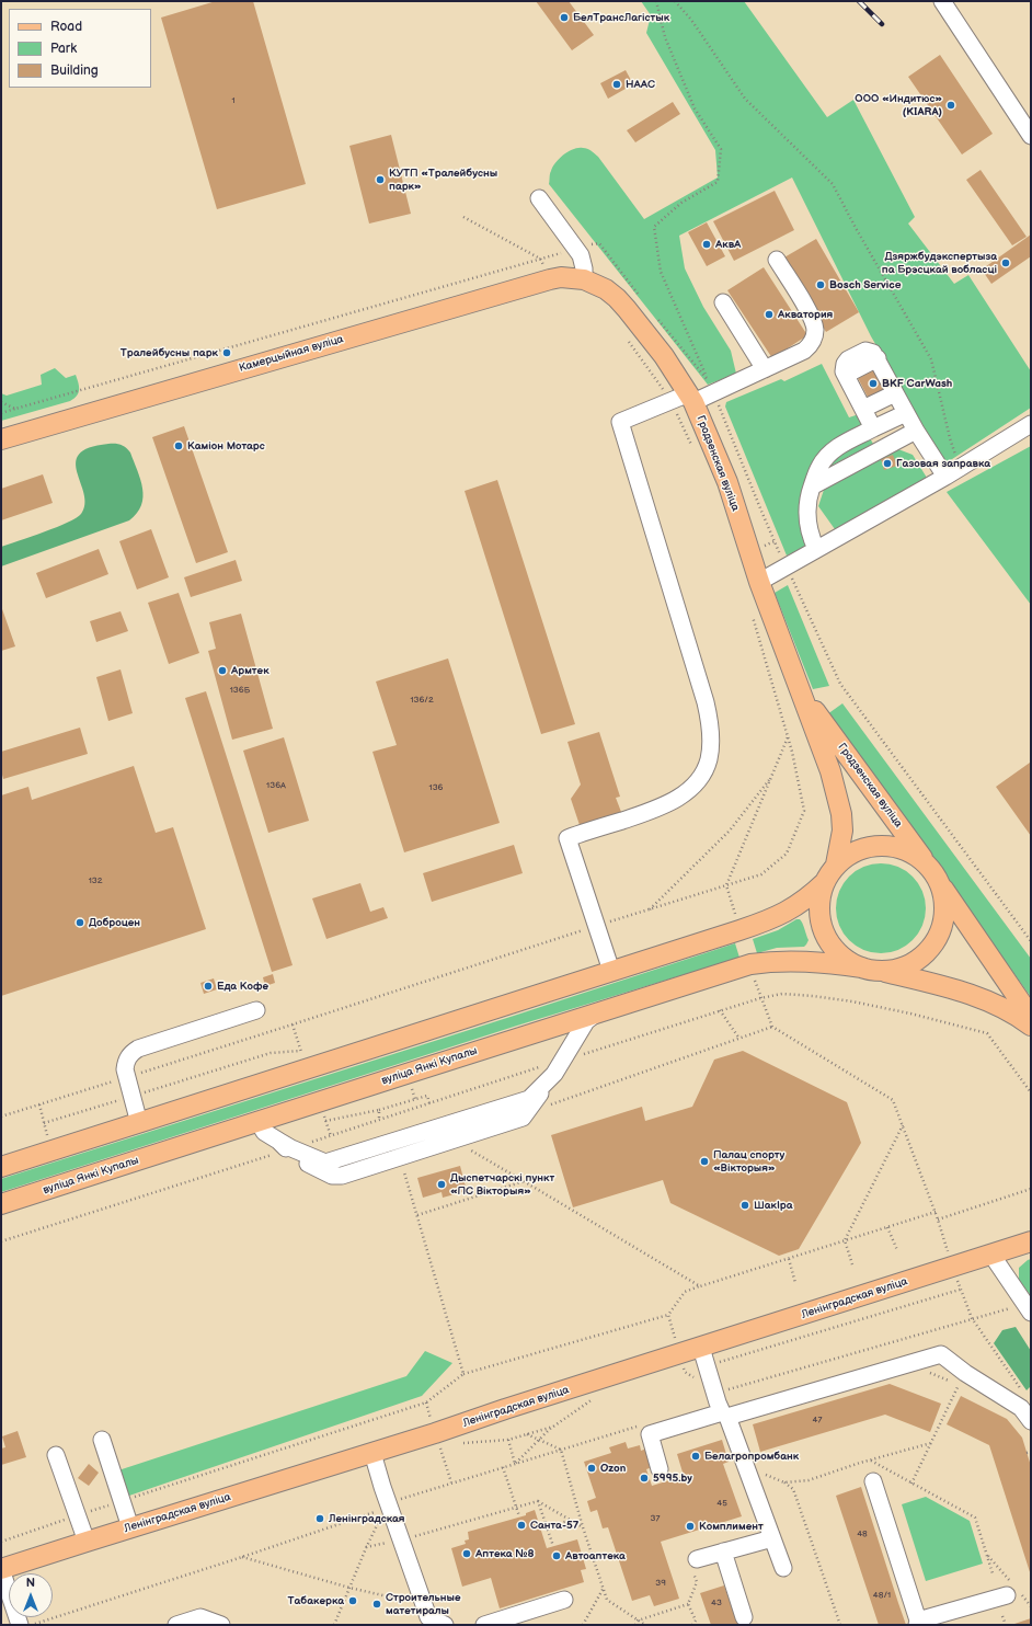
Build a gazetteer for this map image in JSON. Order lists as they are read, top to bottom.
{
  "streets": {
    "main road": [
      "Камерцыйная вуліца",
      "Гродзенская вуліца",
      "вуліца Янкі Купалы",
      "Ленінградская вуліца"
    ]
  },
  "crossings": [
    ["Камерцыйная вуліца", "Гродзенская вуліца"],
    ["Гродзенская вуліца", "вуліца Янкі Купалы"]
  ],
  "places": [
    "БелТрансЛагістык",
    "НААС",
    "ООО «Индитюс» (KIARA)",
    "КУТП «Тралейбусны парк»",
    "АквА",
    "Дзяржбудэкспертыза па Брэсцкай вобласці",
    "Bosch Service",
    "Акватория",
    "Тралейбусны парк",
    "BKF CarWash",
    "Каміон Мотарс",
    "Газовая заправка",
    "Армтек",
    "Доброцен",
    "Еда Кофе",
    "Палац спорту «Вікторыя»",
    "Дыспетчарскі пункт «ПС Вікторыя»",
    "ШакІра",
    "Белагропромбанк",
    "Ozon",
    "5995.by",
    "Ленінградская",
    "Санта-57",
    "Комплимент",
    "Аптека №8",
    "Автоаптека",
    "Табакерка",
    "Строительные матетиралы"
  ],
  "house_numbers": [
    "1",
    "136Б",
    "136/2",
    "136А",
    "136",
    "132",
    "47",
    "45",
    "37",
    "48",
    "39",
    "48/1",
    "43"
  ],
  "legend": ["Road", "Park", "Building"],
  "north": "top"
}
